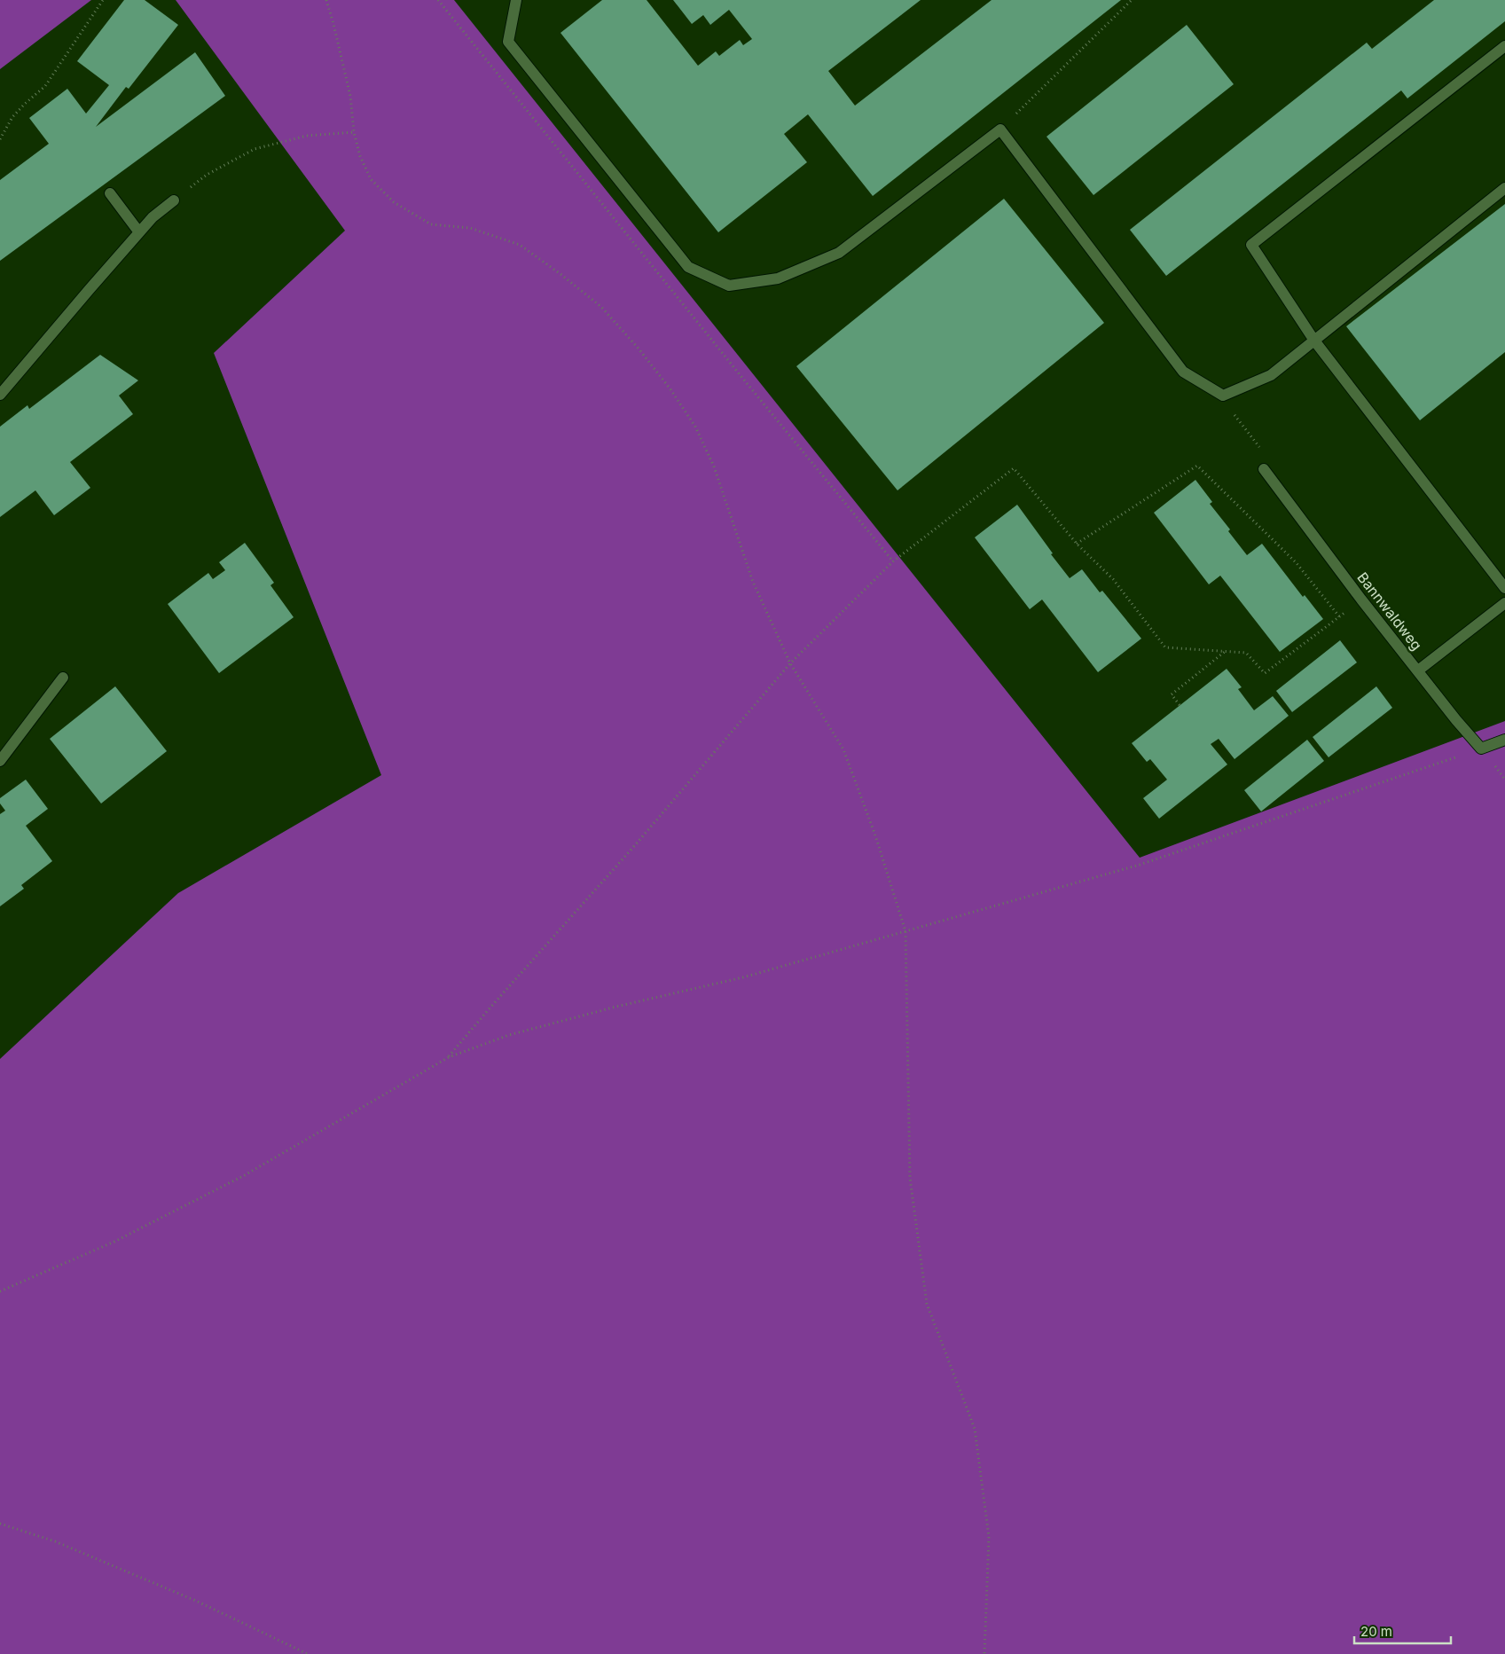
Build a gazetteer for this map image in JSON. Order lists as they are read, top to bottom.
{
  "streets": {
    "street": ["Bannwaldweg"]
  },
  "scale_bar": "20 m"
}
